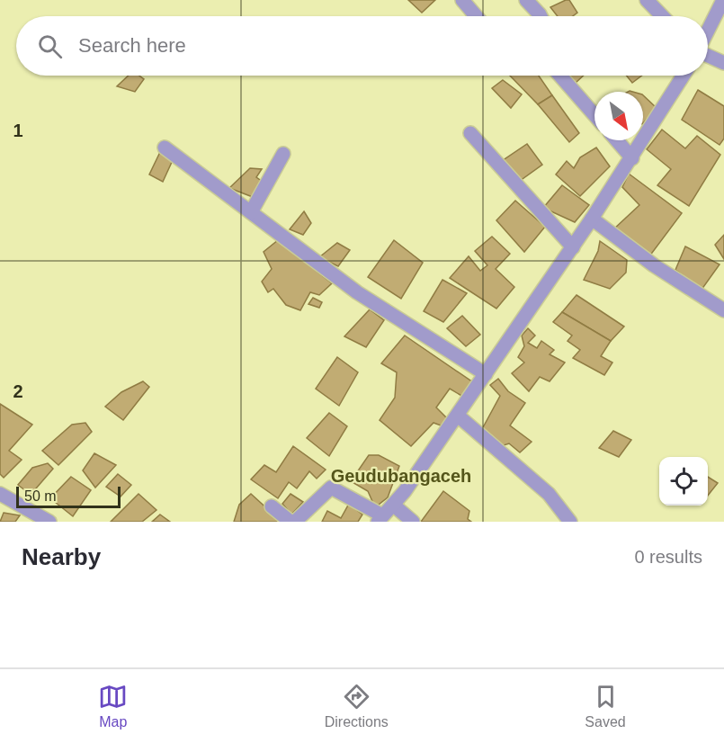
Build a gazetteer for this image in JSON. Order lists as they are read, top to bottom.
{
  "districts": ["Geudubangaceh"],
  "scale_bar": "50 m",
  "north": "bottom right",
  "page": {
    "search": "Search here",
    "scale": "50 m",
    "heading": ["Nearby", "0 results"],
    "nav": ["Map", "Directions", "Saved"]
  },
  "grid": {
    "rows": ["1", "2"]
  }
}
